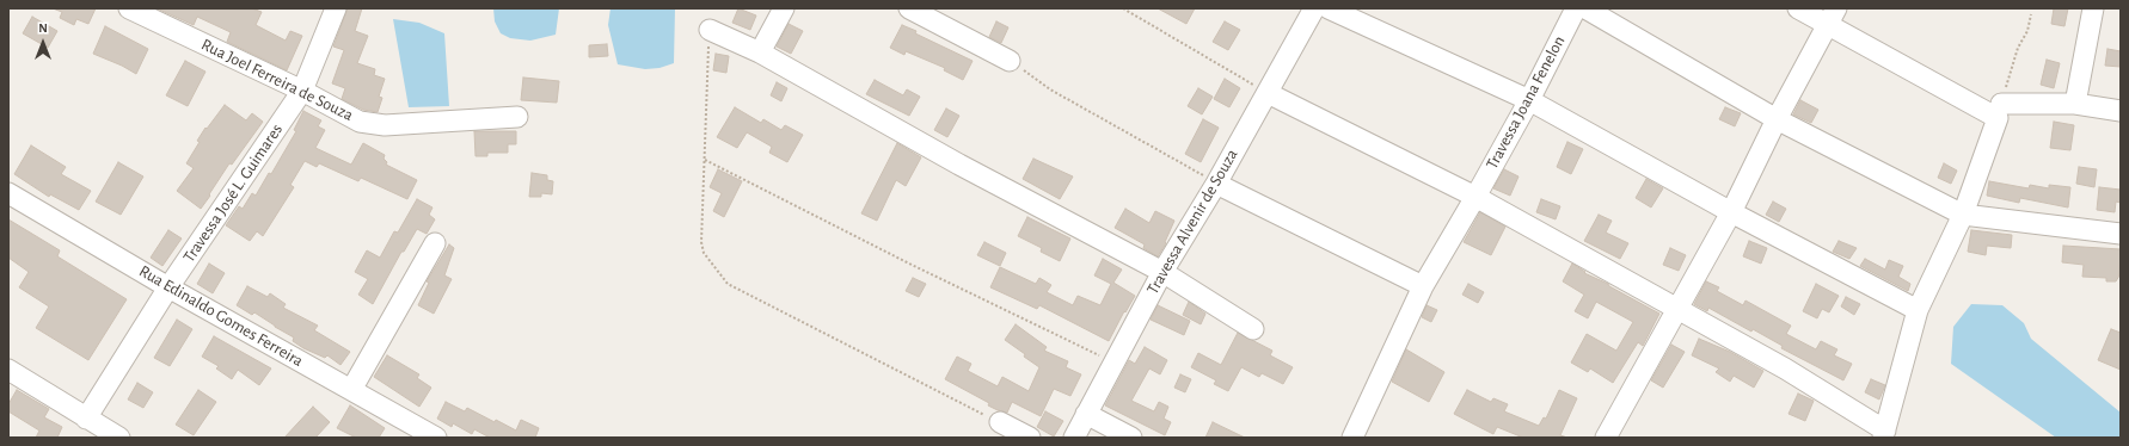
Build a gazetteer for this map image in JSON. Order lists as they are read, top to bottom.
{
  "streets": {
    "street": [
      "Rua Joel Ferreira de Souza",
      "Travessa Joana Fenelon",
      "Travessa José L. Guimares",
      "Travessa Alvenir de Souza",
      "Rua Edinaldo Gomes Ferreira"
    ]
  },
  "crossings": [
    ["Rua Joel Ferreira de Souza", "Travessa José L. Guimares"],
    ["Travessa José L. Guimares", "Rua Edinaldo Gomes Ferreira"]
  ],
  "north": "top"
}
